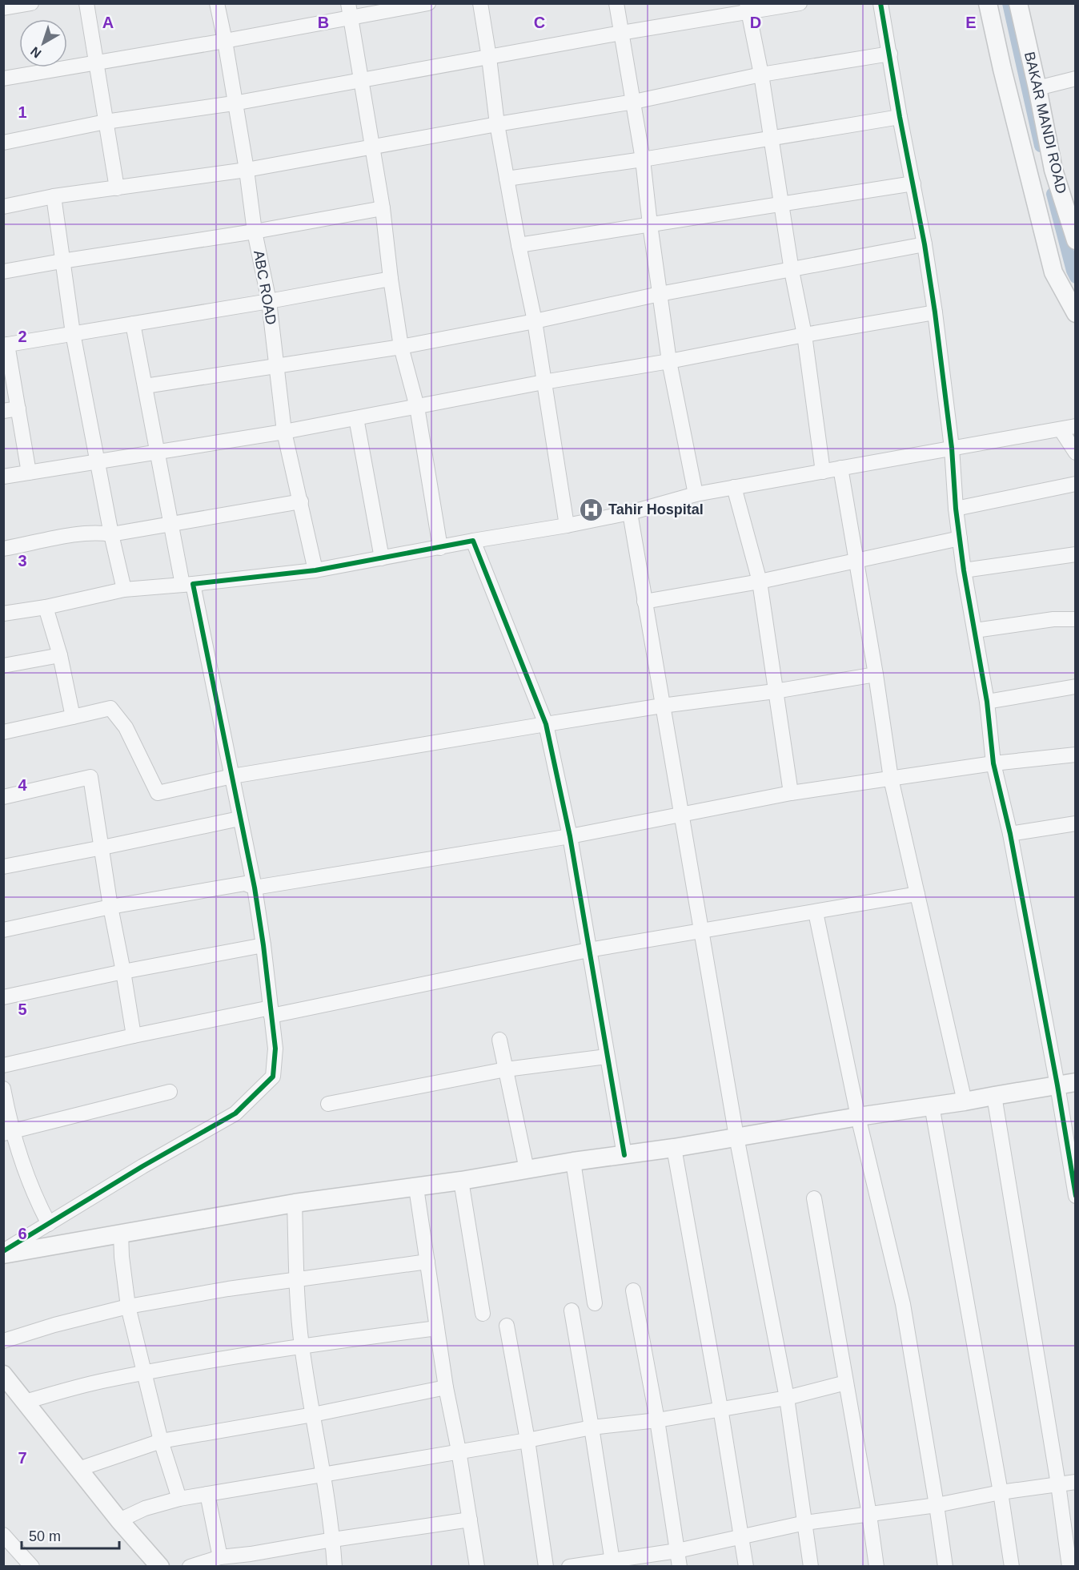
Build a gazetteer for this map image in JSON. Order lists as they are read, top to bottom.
{
  "streets": {
    "street": ["BAKAR MANDI ROAD", "ABC ROAD"]
  },
  "places": {
    "hospital": ["Tahir Hospital"]
  },
  "scale_bar": "50 m",
  "north": "bottom left",
  "grid": {
    "columns": [
      "A",
      "B",
      "C",
      "D",
      "E"
    ],
    "rows": [
      "1",
      "2",
      "3",
      "4",
      "5",
      "6",
      "7"
    ]
  }
}
